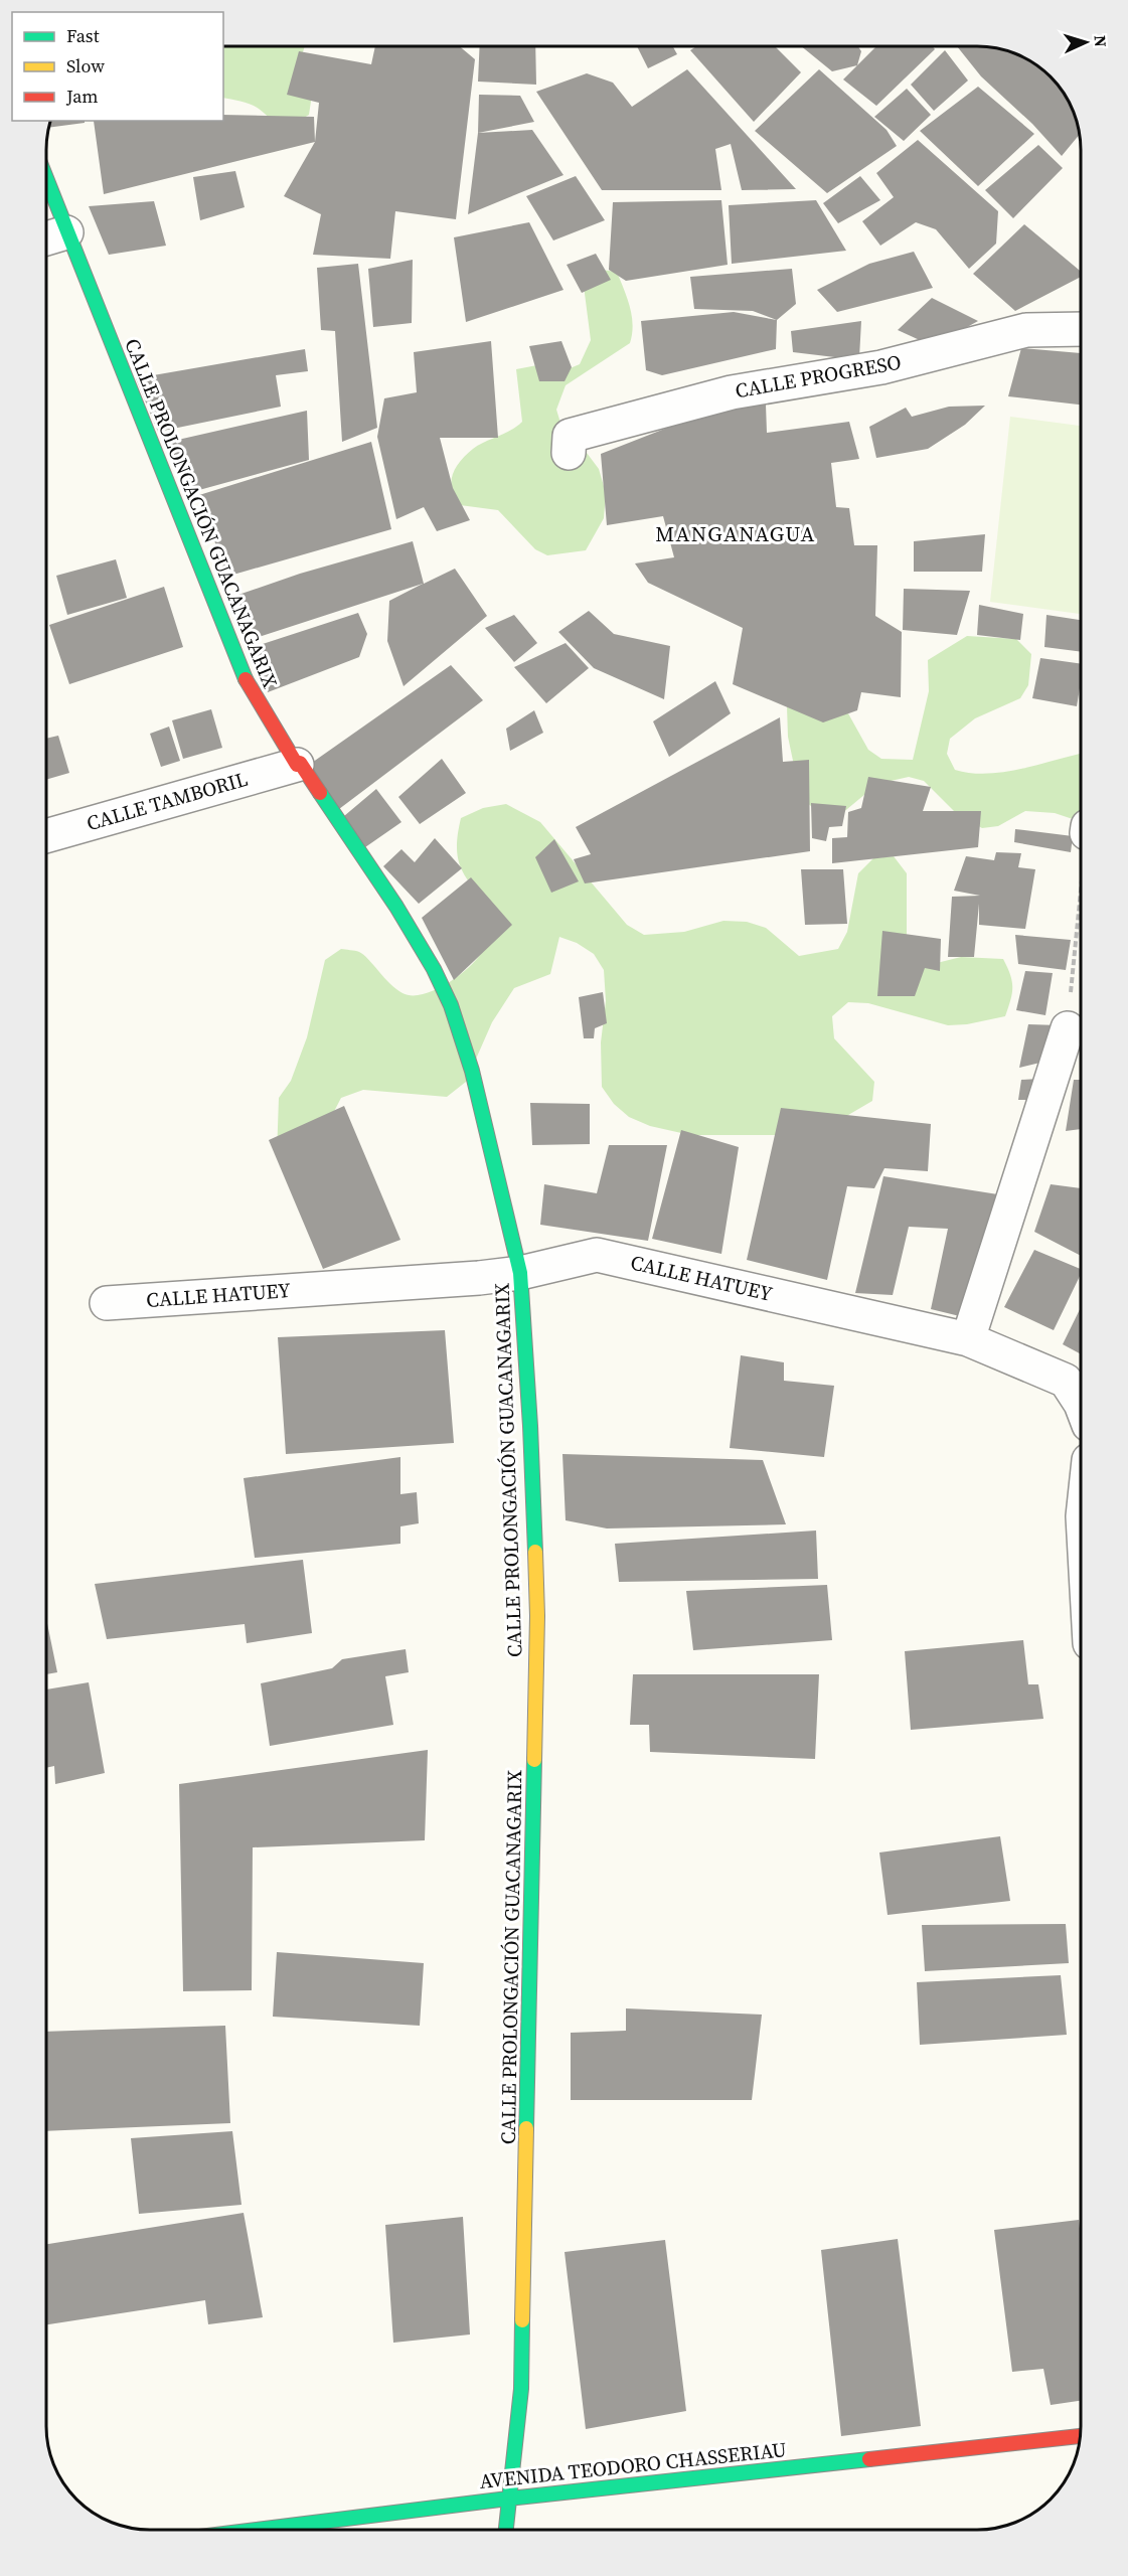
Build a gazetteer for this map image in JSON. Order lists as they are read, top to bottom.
{
  "streets": {
    "street": [
      "CALLE PROGRESO",
      "CALLE PROLONGACIÓN GUACANAGARIX",
      "CALLE TAMBORIL",
      "CALLE HATUEY",
      "AVENIDA TEODORO CHASSERIAU"
    ]
  },
  "crossings": [
    ["CALLE PROLONGACIÓN GUACANAGARIX", "CALLE TAMBORIL"],
    ["CALLE PROLONGACIÓN GUACANAGARIX", "CALLE HATUEY"],
    ["CALLE PROLONGACIÓN GUACANAGARIX", "AVENIDA TEODORO CHASSERIAU"]
  ],
  "districts": ["MANGANAGUA"],
  "legend": ["Fast", "Slow", "Jam"],
  "north": "right"
}
